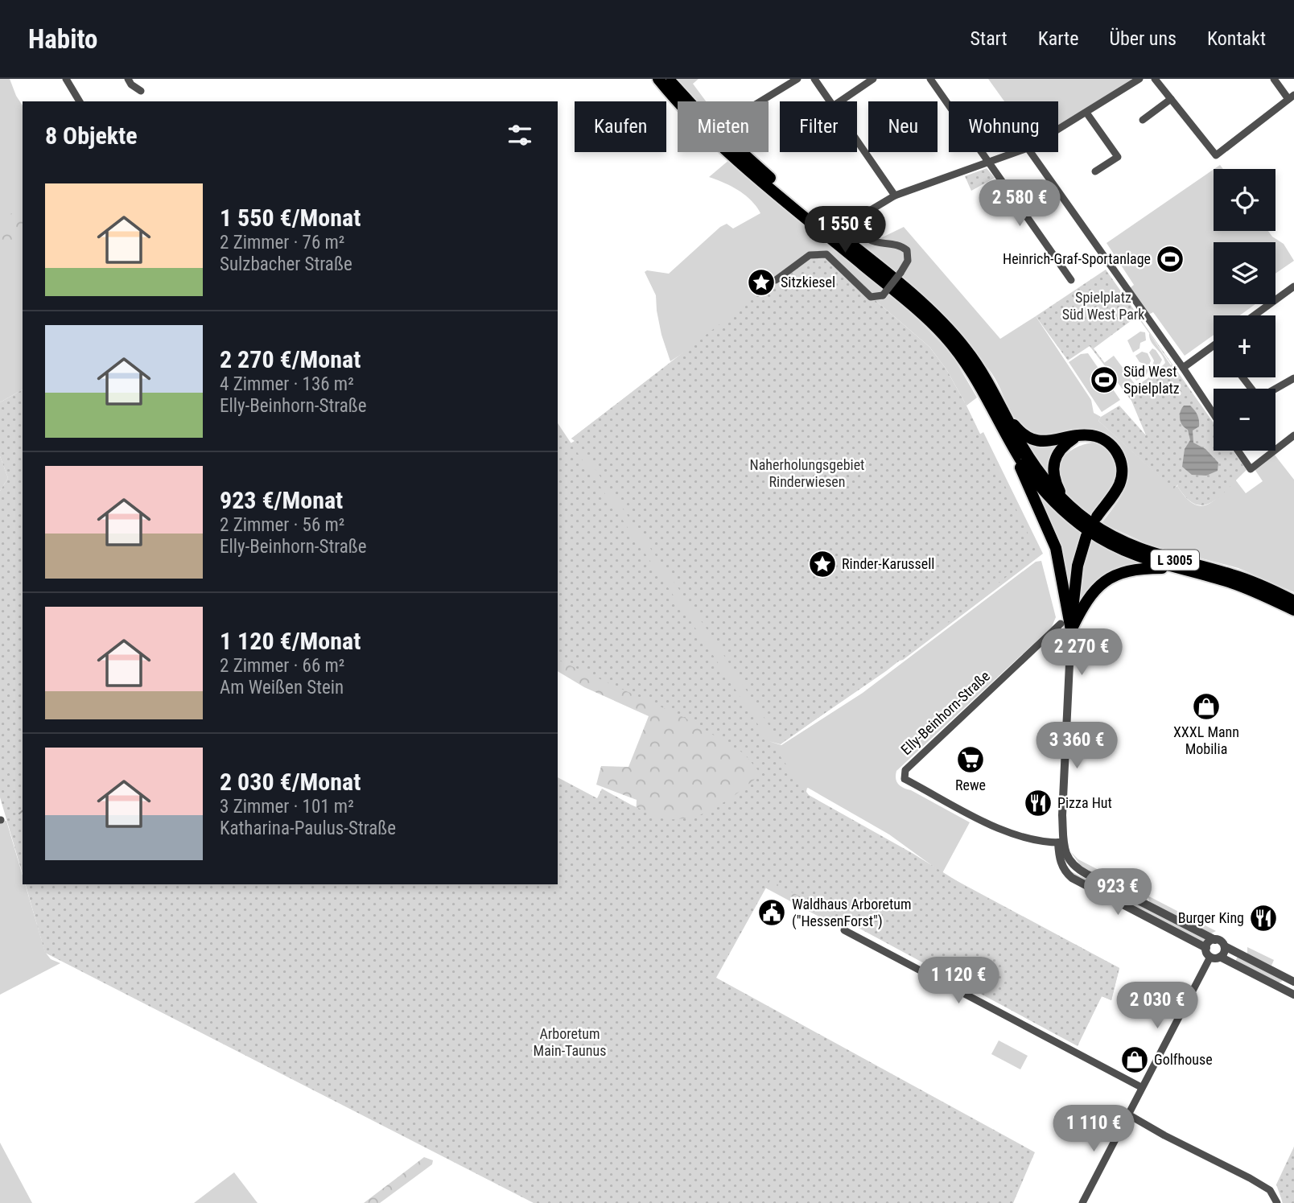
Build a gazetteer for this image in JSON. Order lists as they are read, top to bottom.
{
  "streets": {
    "highway": ["L 3005"],
    "street": ["Elly-Beinhorn-Straße"]
  },
  "parks": ["Spielplatz Süd West Park", "Naherholungsgebiet Rinderwiesen", "Arboretum Main-Taunus"],
  "places": {
    "sports": ["Heinrich-Graf-Sportanlage", "Süd West Spielplatz"],
    "place": ["Sitzkiesel", "Rinder-Karussell"],
    "shop": ["XXXL Mann Mobilia", "Golfhouse"],
    "supermarket": ["Rewe"],
    "restaurant": ["Pizza Hut", "Burger King"],
    "public building": ["Waldhaus Arboretum (\"HessenForst\")"]
  },
  "page": {
    "header": "Habito",
    "nav": [
      "Start",
      "Karte",
      "Über uns",
      "Kontakt"
    ],
    "chip": [
      "Kaufen",
      "Mieten",
      "Filter",
      "Neu",
      "Wohnung"
    ],
    "heading": "8 Objekte",
    "map_buttons": ["+", "−"],
    "list": [
      {
        "name": "1 550 €/Monat",
        "note": "2 Zimmer · 76 m² · Sulzbacher Straße"
      },
      {
        "name": "2 270 €/Monat",
        "note": "4 Zimmer · 136 m² · Elly-Beinhorn-Straße"
      },
      {
        "name": "923 €/Monat",
        "note": "2 Zimmer · 56 m² · Elly-Beinhorn-Straße"
      },
      {
        "name": "1 120 €/Monat",
        "note": "2 Zimmer · 66 m² · Am Weißen Stein"
      },
      {
        "name": "2 030 €/Monat",
        "note": "3 Zimmer · 101 m² · Katharina-Paulus-Straße"
      }
    ],
    "price": [
      "2 580 €",
      "1 550 €",
      "2 270 €",
      "3 360 €",
      "923 €",
      "1 120 €",
      "2 030 €",
      "1 110 €"
    ]
  }
}
